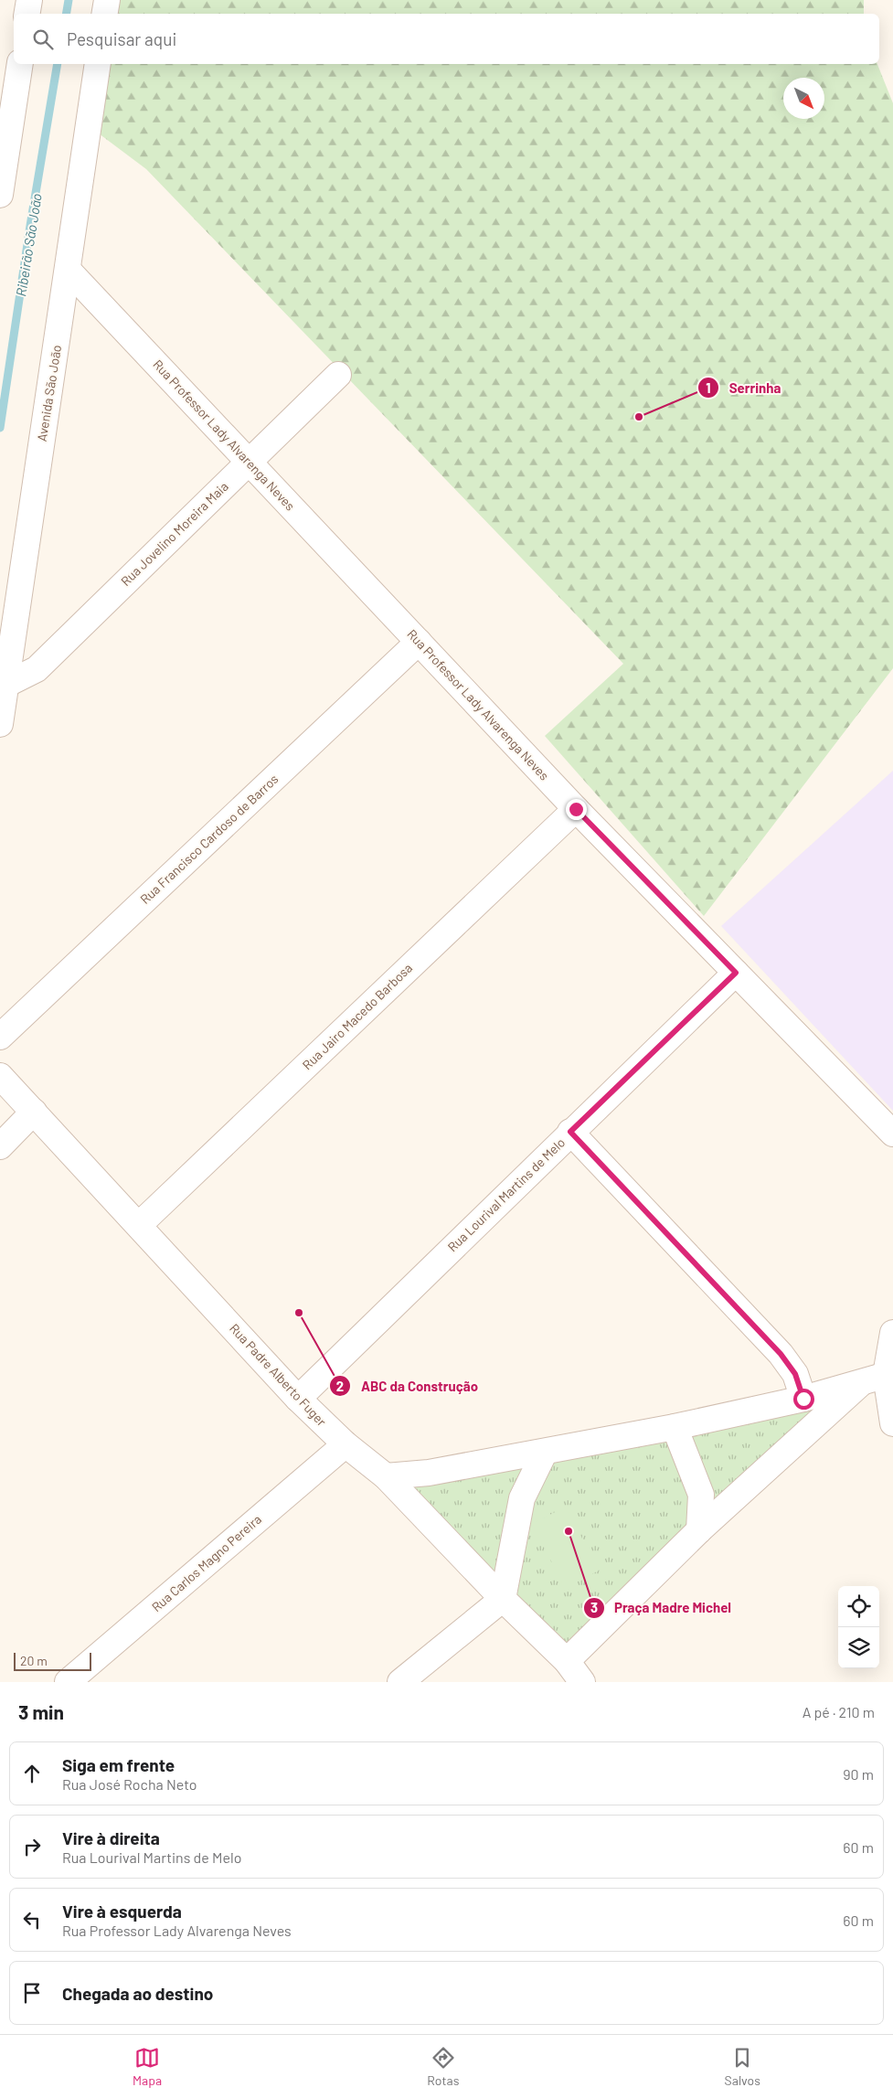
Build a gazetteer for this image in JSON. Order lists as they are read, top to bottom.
{
  "streets": {
    "street": [
      "Avenida São João",
      "Rua Professor Lady Alvarenga Neves",
      "Rua Jovelino Moreira Maia",
      "Rua Francisco Cardoso de Barros",
      "Rua Jairo Macedo Barbosa",
      "Rua Lourival Martins de Melo",
      "Rua Padre Alberto Fuger",
      "Rua Carlos Magno Pereira"
    ]
  },
  "crossings": [
    ["Avenida São João", "Rua Professor Lady Alvarenga Neves"],
    ["Avenida São João", "Rua Jovelino Moreira Maia"],
    ["Rua Professor Lady Alvarenga Neves", "Rua Jovelino Moreira Maia"],
    ["Rua Professor Lady Alvarenga Neves", "Rua Francisco Cardoso de Barros"],
    ["Rua Professor Lady Alvarenga Neves", "Rua Jairo Macedo Barbosa"],
    ["Rua Professor Lady Alvarenga Neves", "Rua Lourival Martins de Melo"],
    ["Rua Jairo Macedo Barbosa", "Rua Padre Alberto Fuger"],
    ["Rua Lourival Martins de Melo", "Rua Padre Alberto Fuger"],
    ["Rua Padre Alberto Fuger", "Rua Carlos Magno Pereira"]
  ],
  "water": ["Ribeirão São João"],
  "places": ["Serrinha", "ABC da Construção", "Praça Madre Michel"],
  "scale_bar": "20 m",
  "north": "bottom right",
  "page": {
    "search": "Pesquisar aqui",
    "scale": "20 m",
    "heading": ["3 min", "A pé · 210 m"],
    "list": [
      ["Siga em frente", "Rua José Rocha Neto", "90 m"],
      ["Vire à direita", "Rua Lourival Martins de Melo", "60 m"],
      ["Vire à esquerda", "Rua Professor Lady Alvarenga Neves", "60 m"],
      "Chegada ao destino"
    ],
    "nav": ["Mapa", "Rotas", "Salvos"]
  }
}
